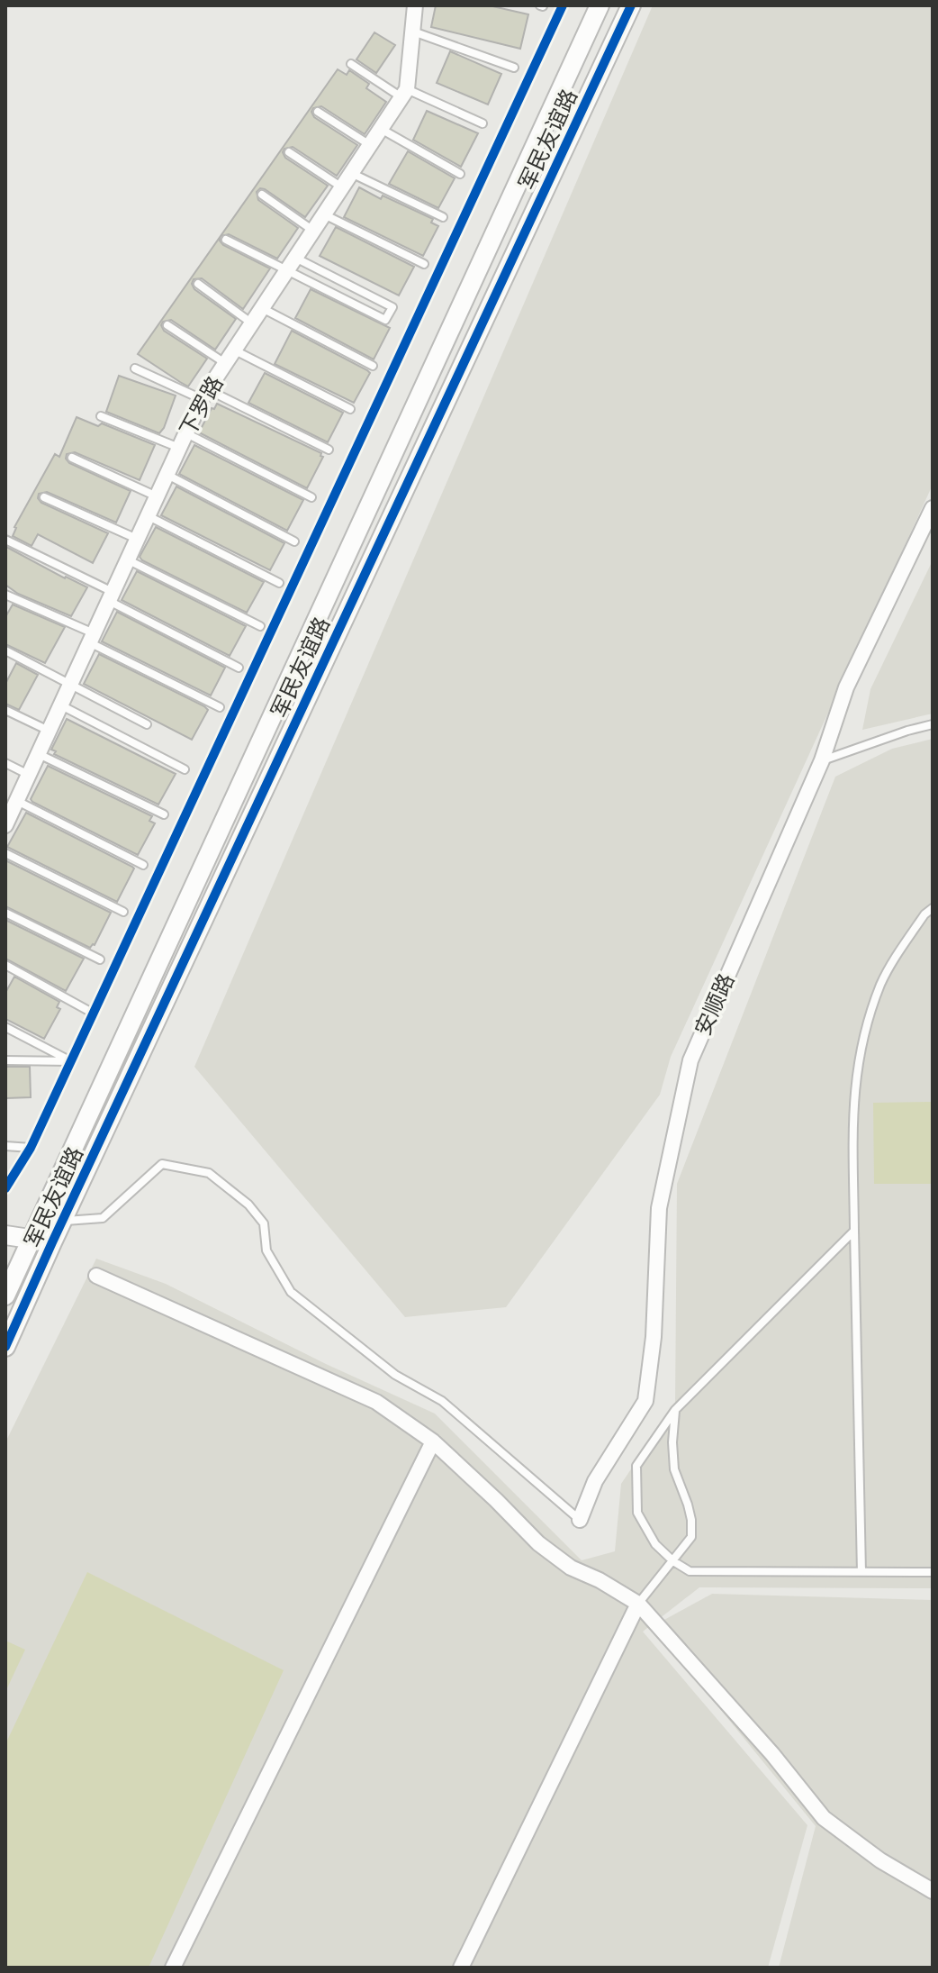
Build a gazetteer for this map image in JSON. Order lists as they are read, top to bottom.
{
  "streets": {
    "street": ["军民友谊路", "下罗路", "安顺路"]
  }
}
